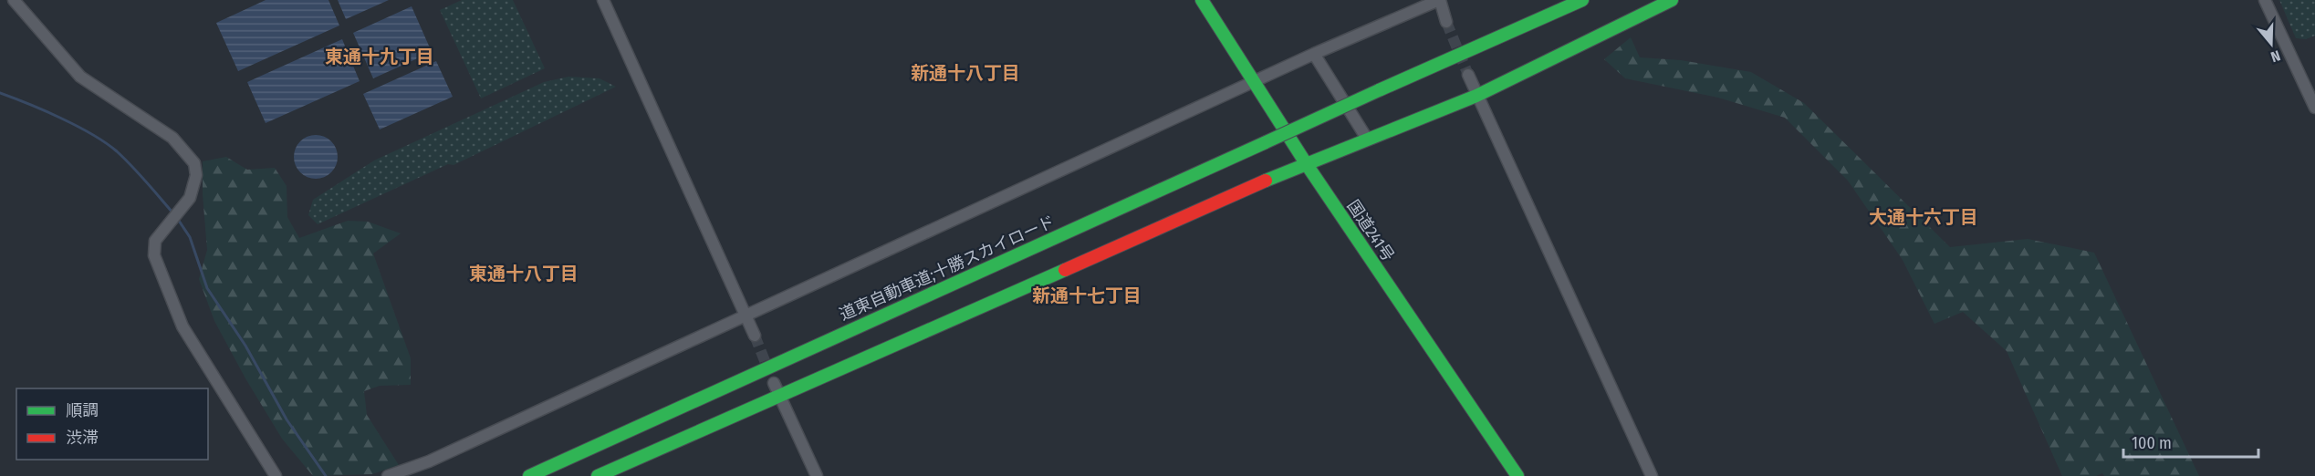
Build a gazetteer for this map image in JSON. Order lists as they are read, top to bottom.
{
  "streets": {
    "main road": ["国道241号", "道東自動車道;十勝スカイロード"]
  },
  "districts": [
    "東通十九丁目",
    "新通十八丁目",
    "大通十六丁目",
    "東通十八丁目",
    "新通十七丁目"
  ],
  "legend": ["順調", "渋滞"],
  "scale_bar": "100 m",
  "north": "bottom"
}
